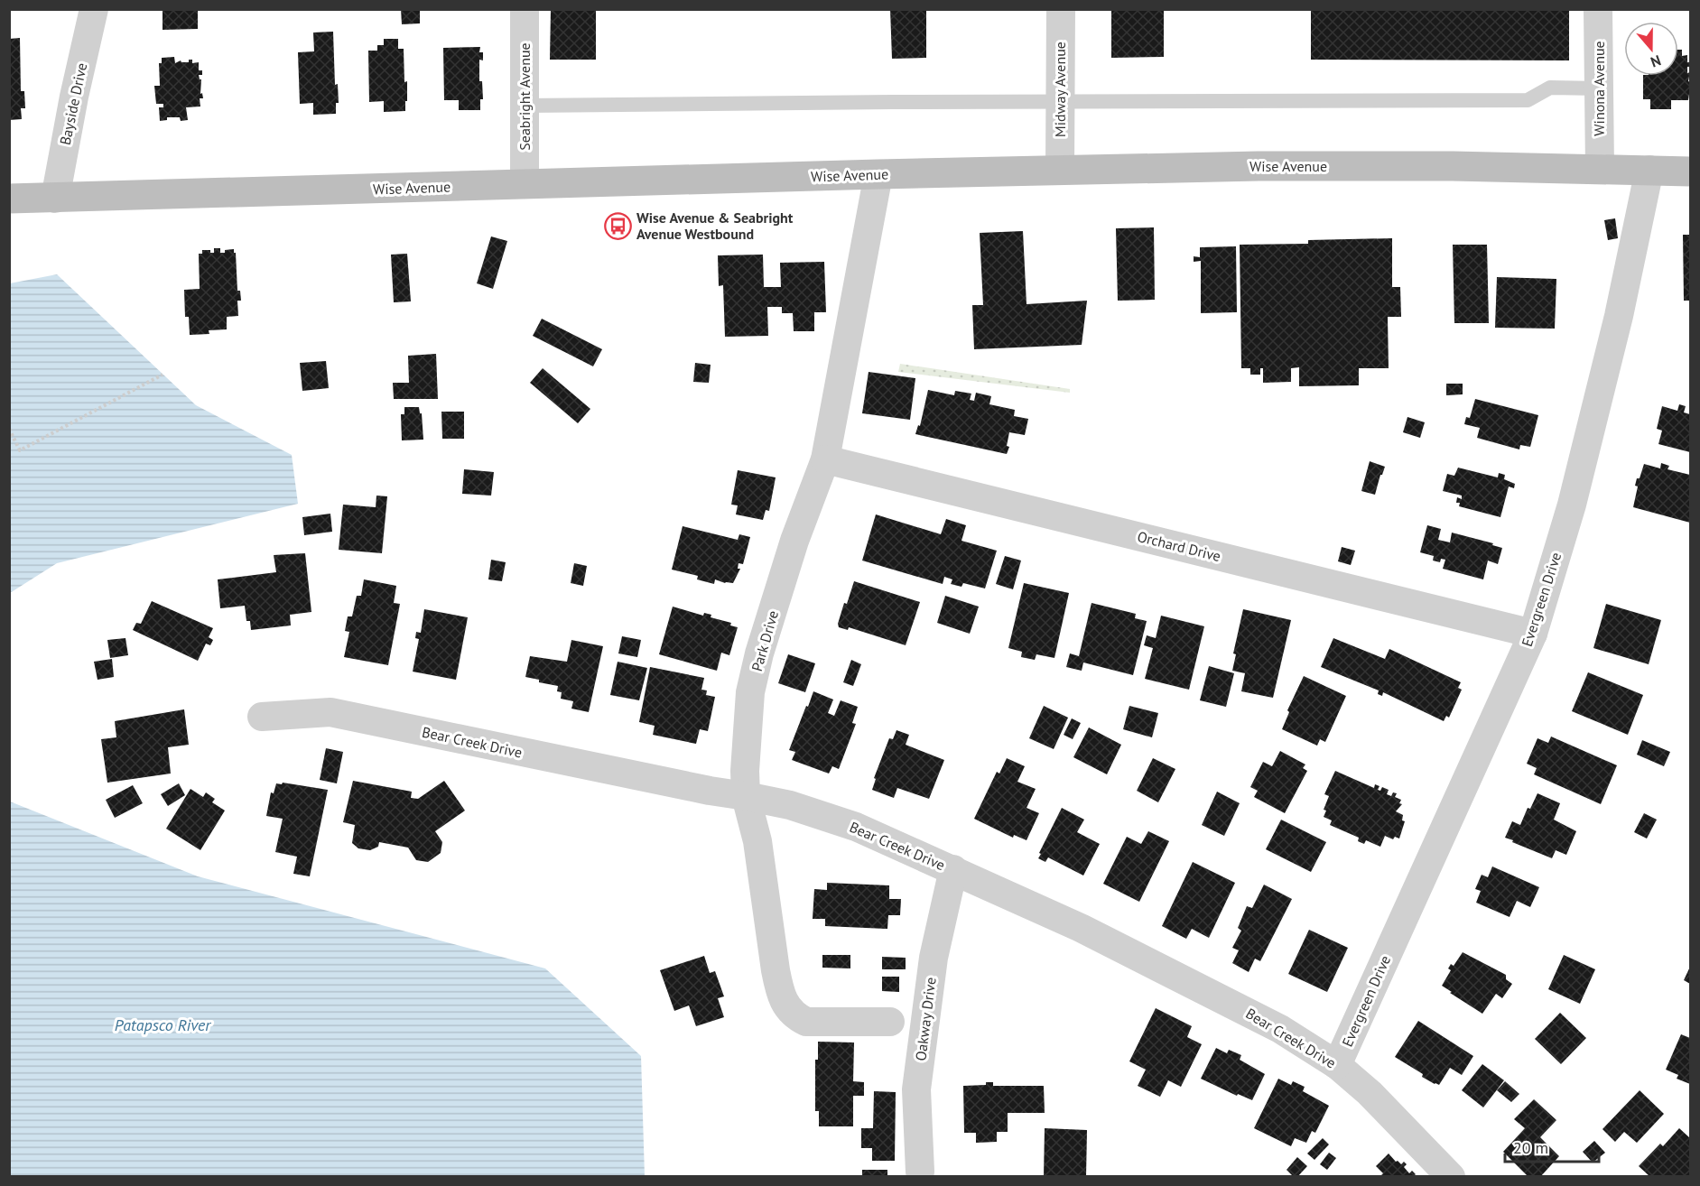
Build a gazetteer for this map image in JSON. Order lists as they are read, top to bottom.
{
  "streets": {
    "main road": ["Wise Avenue"],
    "street": [
      "Winona Avenue",
      "Midway Avenue",
      "Seabright Avenue",
      "Bayside Drive",
      "Orchard Drive",
      "Evergreen Drive",
      "Park Drive",
      "Bear Creek Drive",
      "Oakway Drive"
    ]
  },
  "crossings": [
    ["Winona Avenue", "Wise Avenue"],
    ["Midway Avenue", "Wise Avenue"],
    ["Seabright Avenue", "Wise Avenue"],
    ["Bayside Drive", "Wise Avenue"],
    ["Wise Avenue", "Evergreen Drive"],
    ["Wise Avenue", "Park Drive"],
    ["Orchard Drive", "Evergreen Drive"],
    ["Orchard Drive", "Park Drive"],
    ["Evergreen Drive", "Bear Creek Drive"],
    ["Park Drive", "Bear Creek Drive"],
    ["Bear Creek Drive", "Oakway Drive"]
  ],
  "water": ["Patapsco River"],
  "places": {
    "bus stop": ["Wise Avenue & Seabright Avenue Westbound"]
  },
  "scale_bar": "20 m",
  "north": "bottom"
}
